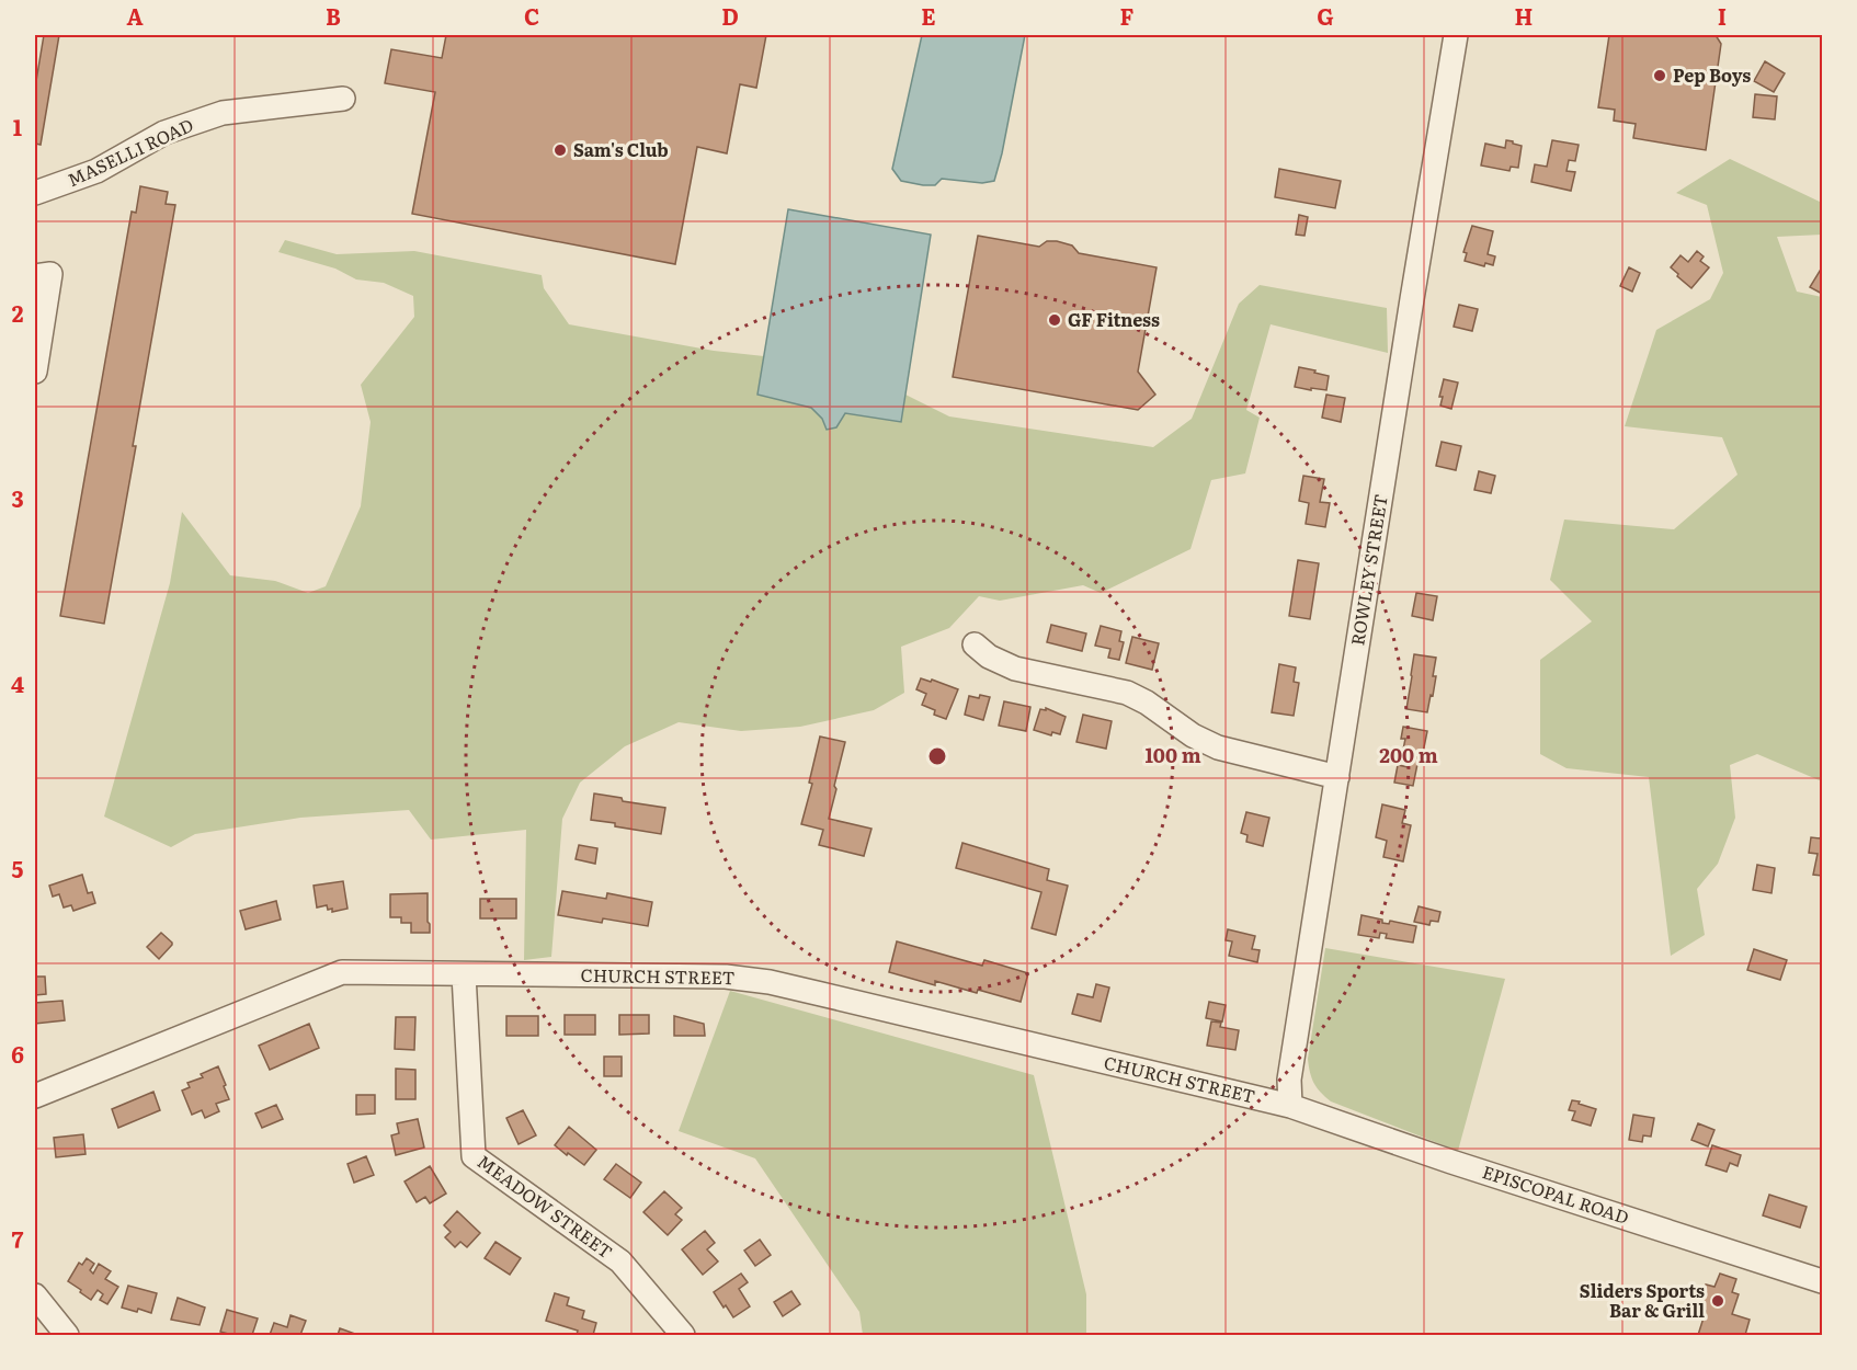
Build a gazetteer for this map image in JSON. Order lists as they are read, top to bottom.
{
  "streets": {
    "street": [
      "MASELLI ROAD",
      "ROWLEY STREET",
      "CHURCH STREET",
      "EPISCOPAL ROAD",
      "MEADOW STREET"
    ]
  },
  "crossings": [
    ["ROWLEY STREET", "CHURCH STREET"],
    ["ROWLEY STREET", "EPISCOPAL ROAD"],
    ["CHURCH STREET", "EPISCOPAL ROAD"],
    ["CHURCH STREET", "MEADOW STREET"]
  ],
  "places": [
    "Pep Boys",
    "Sam's Club",
    "GF Fitness",
    "Sliders Sports Bar & Grill"
  ],
  "grid": {
    "columns": [
      "A",
      "B",
      "C",
      "D",
      "E",
      "F",
      "G",
      "H",
      "I"
    ],
    "rows": [
      "1",
      "2",
      "3",
      "4",
      "5",
      "6",
      "7"
    ]
  },
  "rings": ["100 m", "200 m"]
}
